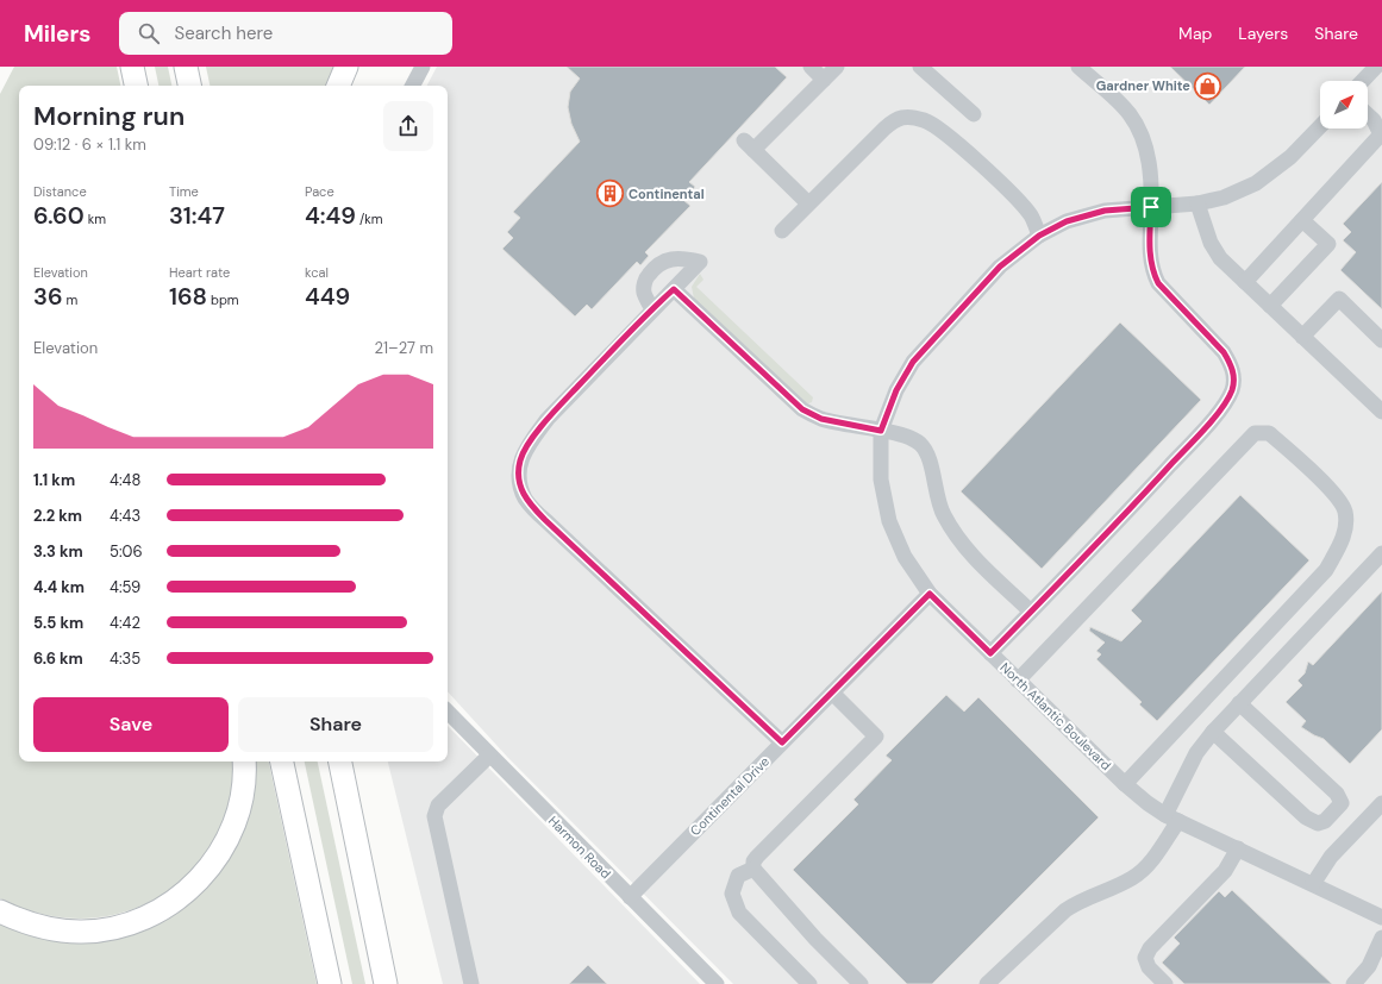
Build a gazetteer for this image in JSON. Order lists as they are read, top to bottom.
{
  "streets": {
    "street": ["North Atlantic Boulevard", "Continental Drive", "Harmon Road"]
  },
  "crossings": [
    ["North Atlantic Boulevard", "Continental Drive"],
    ["Continental Drive", "Harmon Road"]
  ],
  "places": {
    "shop": ["Gardner White"],
    "building": ["Continental"]
  },
  "north": "top right",
  "page": {
    "header": "Milers",
    "search": "Search here",
    "nav": ["Map", "Layers", "Share"],
    "heading": ["Morning run", "09:12 · 6 × 1.1 km"],
    "stats": [
      ["Distance", "6.60 km"],
      ["Time", "31:47"],
      ["Pace", "4:49 /km"],
      ["Elevation", "36 m"],
      ["Heart rate", "168 bpm"],
      ["kcal", "449"]
    ],
    "chart": ["Elevation", "21–27 m"],
    "list": [
      {
        "name": "1.1 km",
        "note": "4:48"
      },
      {
        "name": "2.2 km",
        "note": "4:43"
      },
      {
        "name": "3.3 km",
        "note": "5:06"
      },
      {
        "name": "4.4 km",
        "note": "4:59"
      },
      {
        "name": "5.5 km",
        "note": "4:42"
      },
      {
        "name": "6.6 km",
        "note": "4:35"
      }
    ],
    "buttons": ["Save", "Share"]
  }
}
